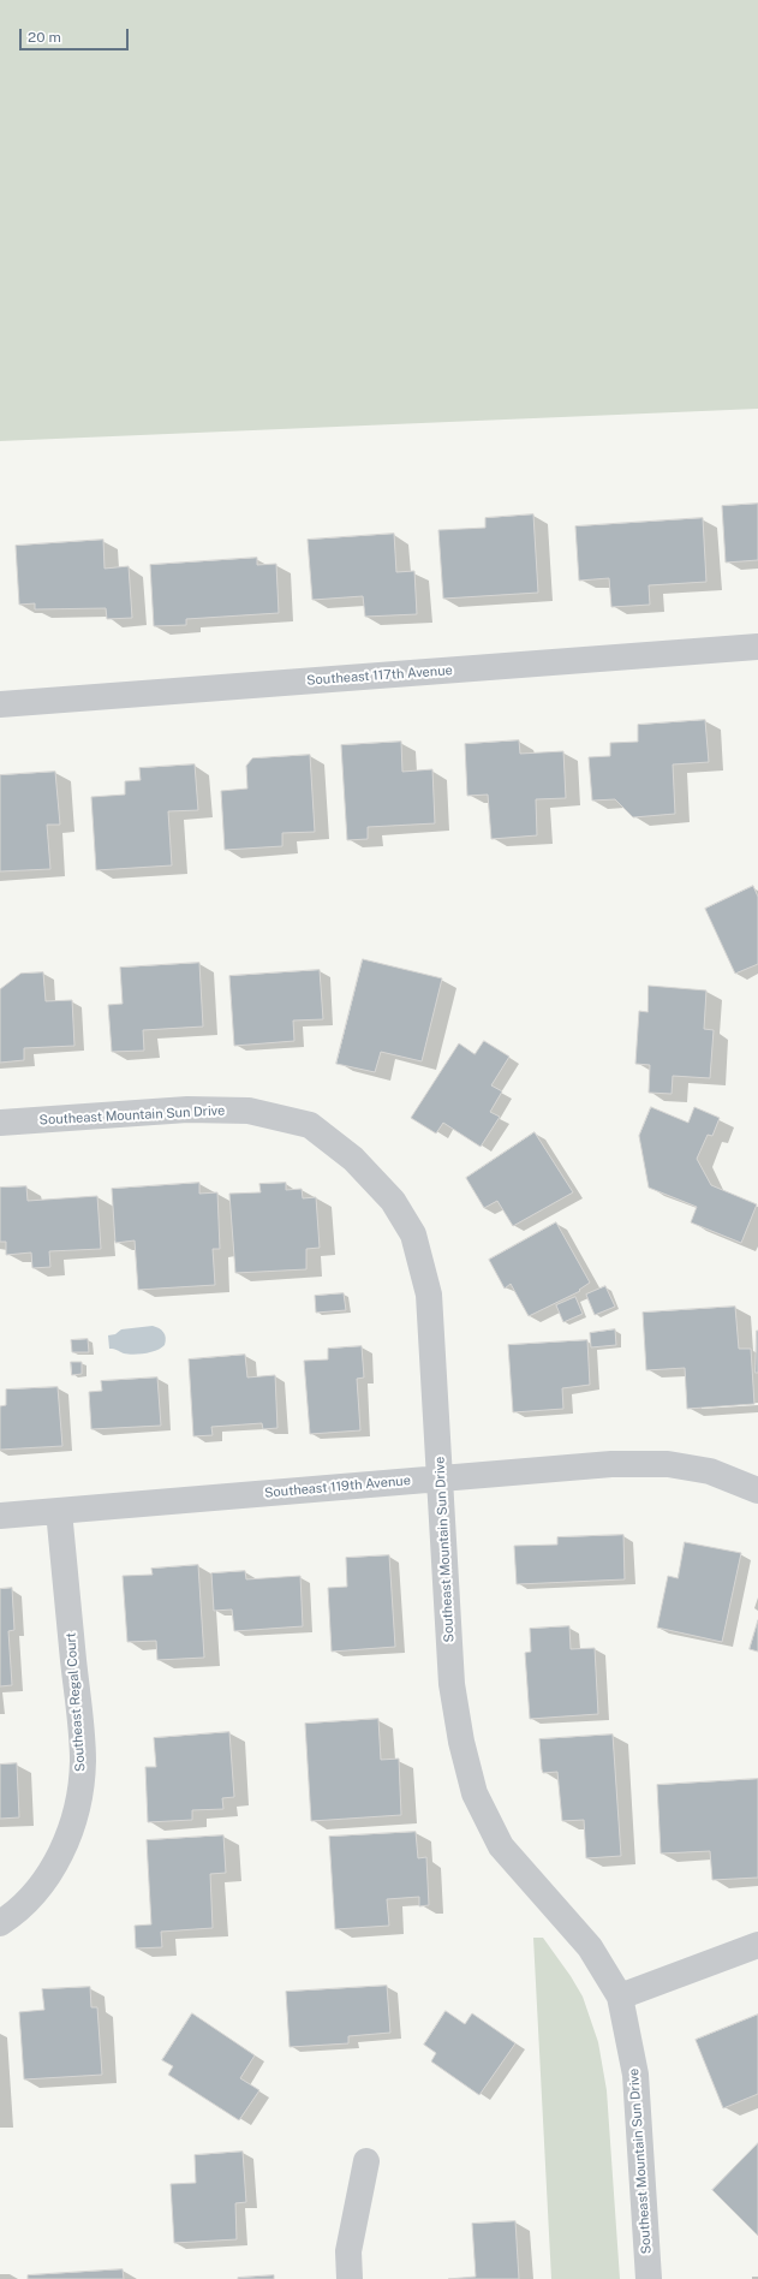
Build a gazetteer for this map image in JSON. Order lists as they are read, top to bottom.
{
  "streets": {
    "street": [
      "Southeast 117th Avenue",
      "Southeast Mountain Sun Drive",
      "Southeast 119th Avenue",
      "Southeast Regal Court"
    ]
  },
  "crossings": [
    ["Southeast Mountain Sun Drive", "Southeast 119th Avenue"],
    ["Southeast 119th Avenue", "Southeast Regal Court"]
  ],
  "scale_bar": "20 m"
}
